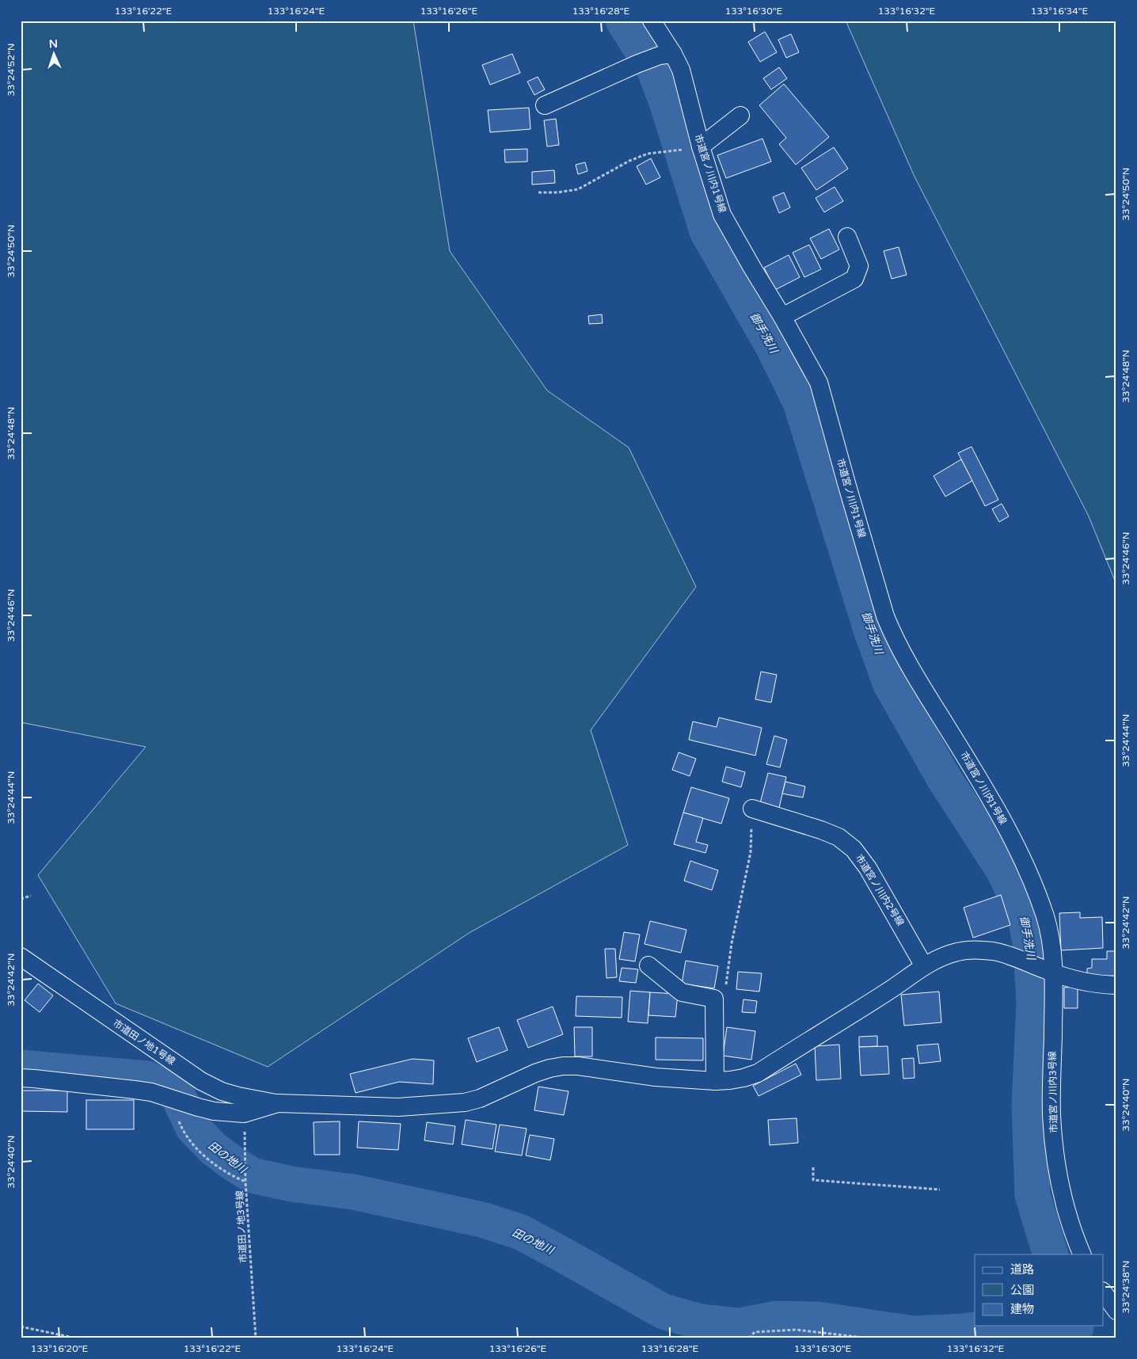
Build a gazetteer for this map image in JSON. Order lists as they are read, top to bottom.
{
  "streets": {
    "street": [
      "市道宮ノ川内1号線",
      "市道宮ノ川内2号線",
      "市道田ノ地1号線",
      "市道宮ノ川内3号線"
    ],
    "path": ["市道田ノ地3号線"]
  },
  "crossings": [
    ["市道宮ノ川内1号線", "市道宮ノ川内3号線"]
  ],
  "water": ["御手洗川", "田の地川"],
  "legend": ["道路", "公園", "建物"],
  "north": "top",
  "coordinates": [
    "133°16'22\"E",
    "133°16'24\"E",
    "133°16'26\"E",
    "133°16'28\"E",
    "133°16'30\"E",
    "133°16'32\"E",
    "133°16'34\"E",
    "33°24'52\"N",
    "33°24'50\"N",
    "33°24'48\"N",
    "33°24'46\"N",
    "33°24'44\"N",
    "33°24'42\"N",
    "33°24'40\"N",
    "33°24'38\"N",
    "133°16'20\"E"
  ]
}
